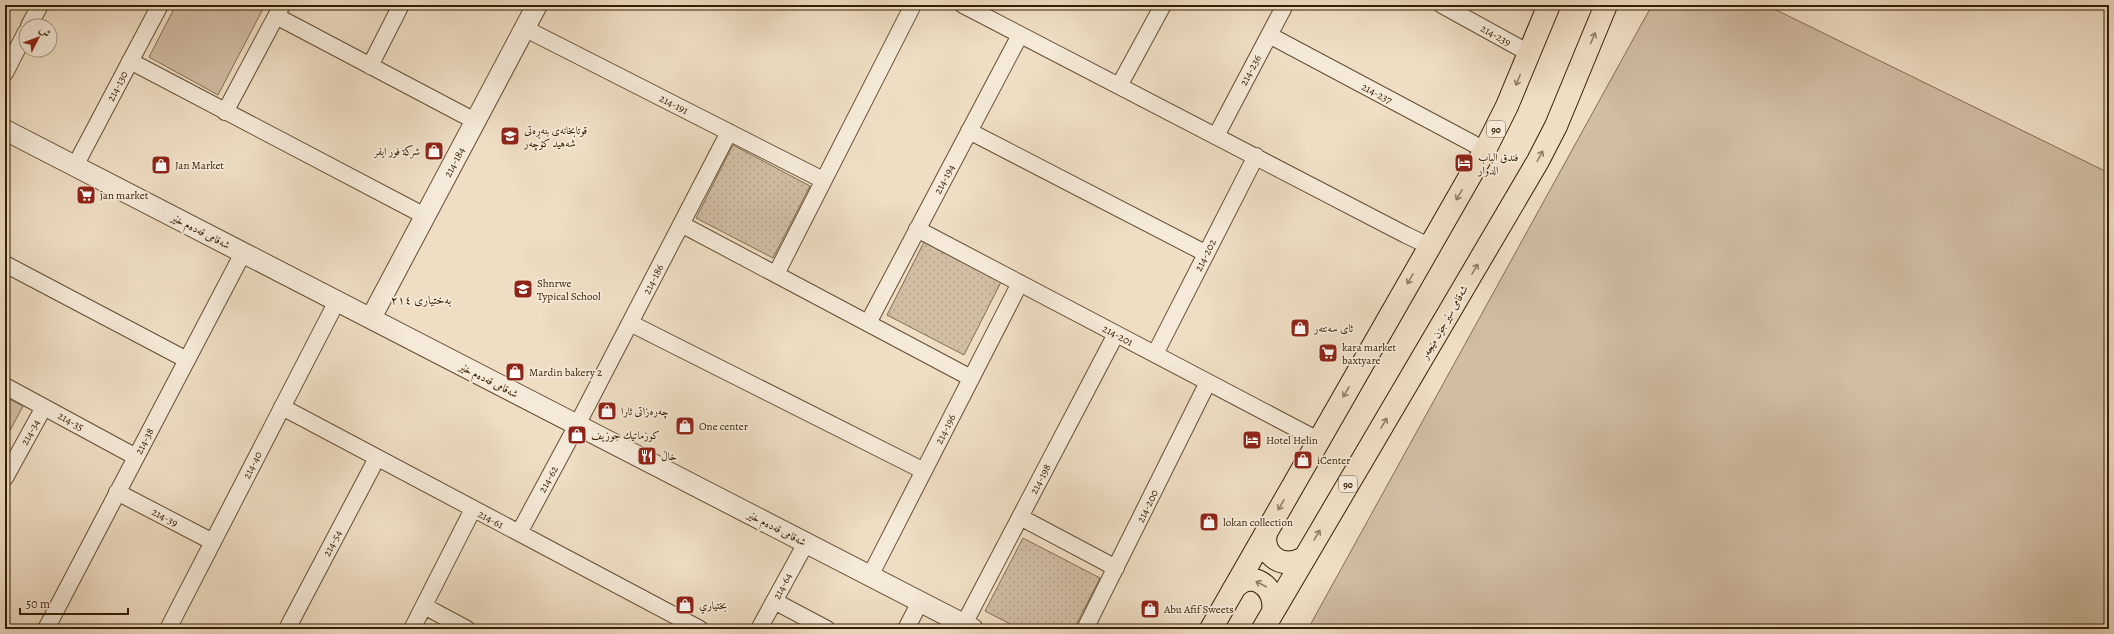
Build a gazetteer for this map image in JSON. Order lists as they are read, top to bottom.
{
  "streets": {
    "highway": ["90", "شەقامی سێر جۆن مێجەر"],
    "street": [
      "214-239",
      "214-236",
      "214-130",
      "214-237",
      "214-191",
      "214-184",
      "214-194",
      "شەقامی قەدەم خێر",
      "214-202",
      "214-186",
      "214-201",
      "214-35",
      "214-196",
      "214-34",
      "214-38",
      "214-40",
      "214-62",
      "214-198",
      "214-200",
      "214-39",
      "214-61",
      "214-54",
      "214-64"
    ]
  },
  "crossings": [
    ["214-239", "90"],
    ["214-236", "214-237"],
    ["214-130", "شەقامی قەدەم خێر"],
    ["214-237", "90"],
    ["214-191", "214-184"],
    ["214-191", "214-186"],
    ["90", "214-201"],
    ["214-184", "شەقامی قەدەم خێر"],
    ["214-194", "214-201"],
    ["شەقامی قەدەم خێر", "214-186"],
    ["شەقامی قەدەم خێر", "214-196"],
    ["شەقامی قەدەم خێر", "214-38"],
    ["شەقامی قەدەم خێر", "214-40"],
    ["شەقامی قەدەم خێر", "214-62"],
    ["شەقامی قەدەم خێر", "214-198"],
    ["شەقامی قەدەم خێر", "214-64"],
    ["214-202", "214-201"],
    ["214-186", "214-62"],
    ["214-201", "214-196"],
    ["214-201", "214-198"],
    ["214-201", "214-200"],
    ["214-35", "214-34"],
    ["214-35", "214-38"],
    ["214-38", "214-39"],
    ["214-40", "214-39"],
    ["214-40", "214-61"],
    ["214-62", "214-61"],
    ["214-61", "214-54"]
  ],
  "districts": ["بەختیاری ٢١٤"],
  "places": {
    "school or university": ["قوتابخانەی بنەڕەتی شەهید کۆچەر", "Shnrwe Typical School"],
    "shop": [
      "شركة فور ايفر",
      "Jan Market",
      "ئای سەنتەر",
      "Mardin bakery 2",
      "چەرەزاتی ئارا",
      "One center",
      "كوزماتيك جوزيف",
      "iCenter",
      "lokan collection",
      "بختياري",
      "Abu Afif Sweets"
    ],
    "hotel": ["فندق الباب الدوار", "Hotel Helin"],
    "supermarket": ["jan market", "kara market baxtyare"],
    "restaurant": ["خاڵ"]
  },
  "scale_bar": "50 m",
  "north": "top right"
}
